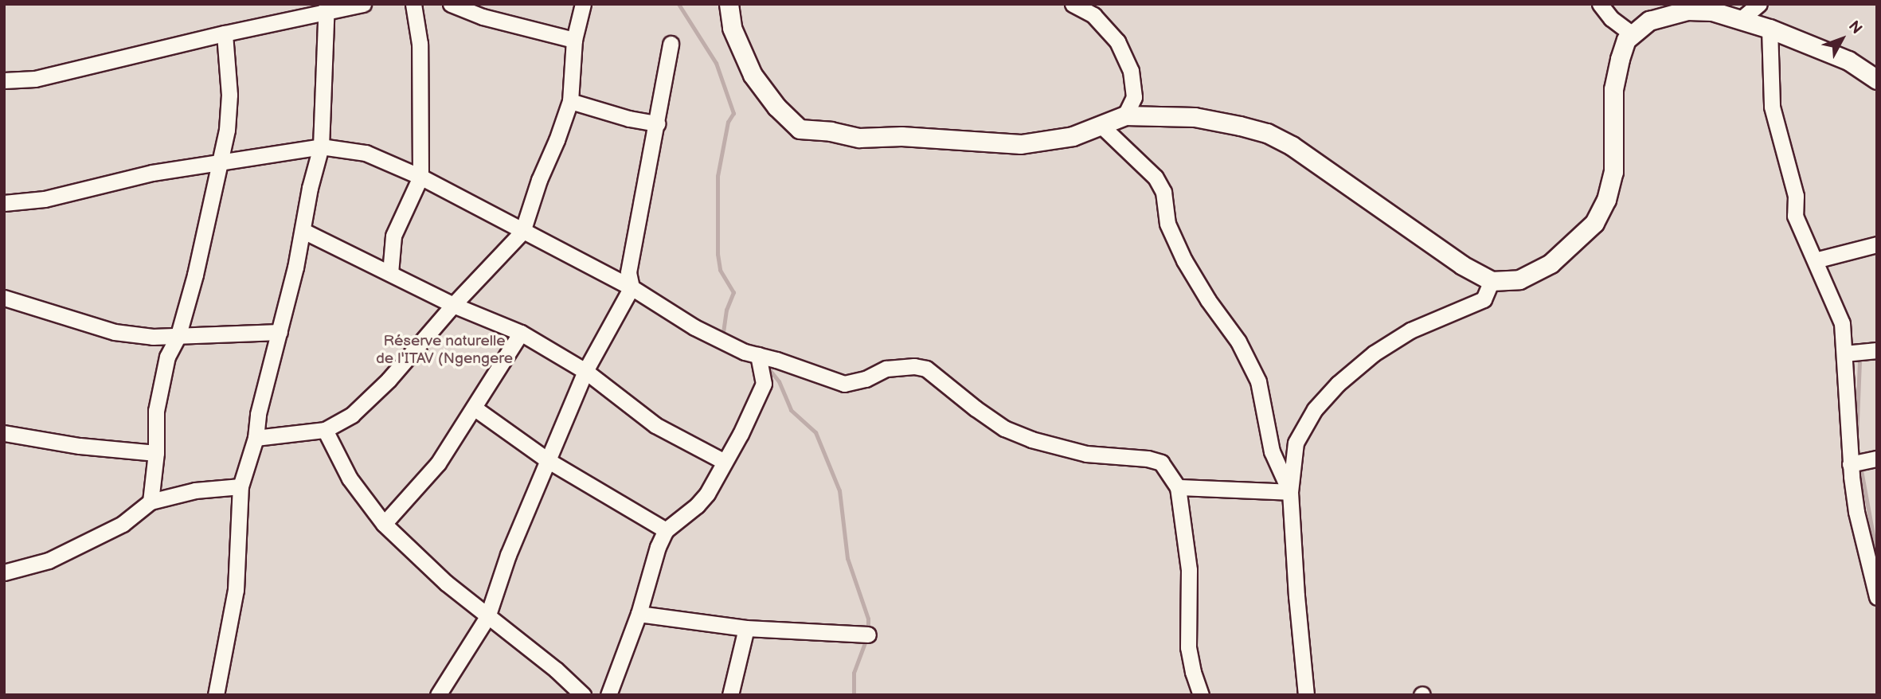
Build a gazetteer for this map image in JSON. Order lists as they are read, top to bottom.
{
  "parks": ["Réserve naturelle de l'ITAV (Ngengere"],
  "north": "top right"
}
